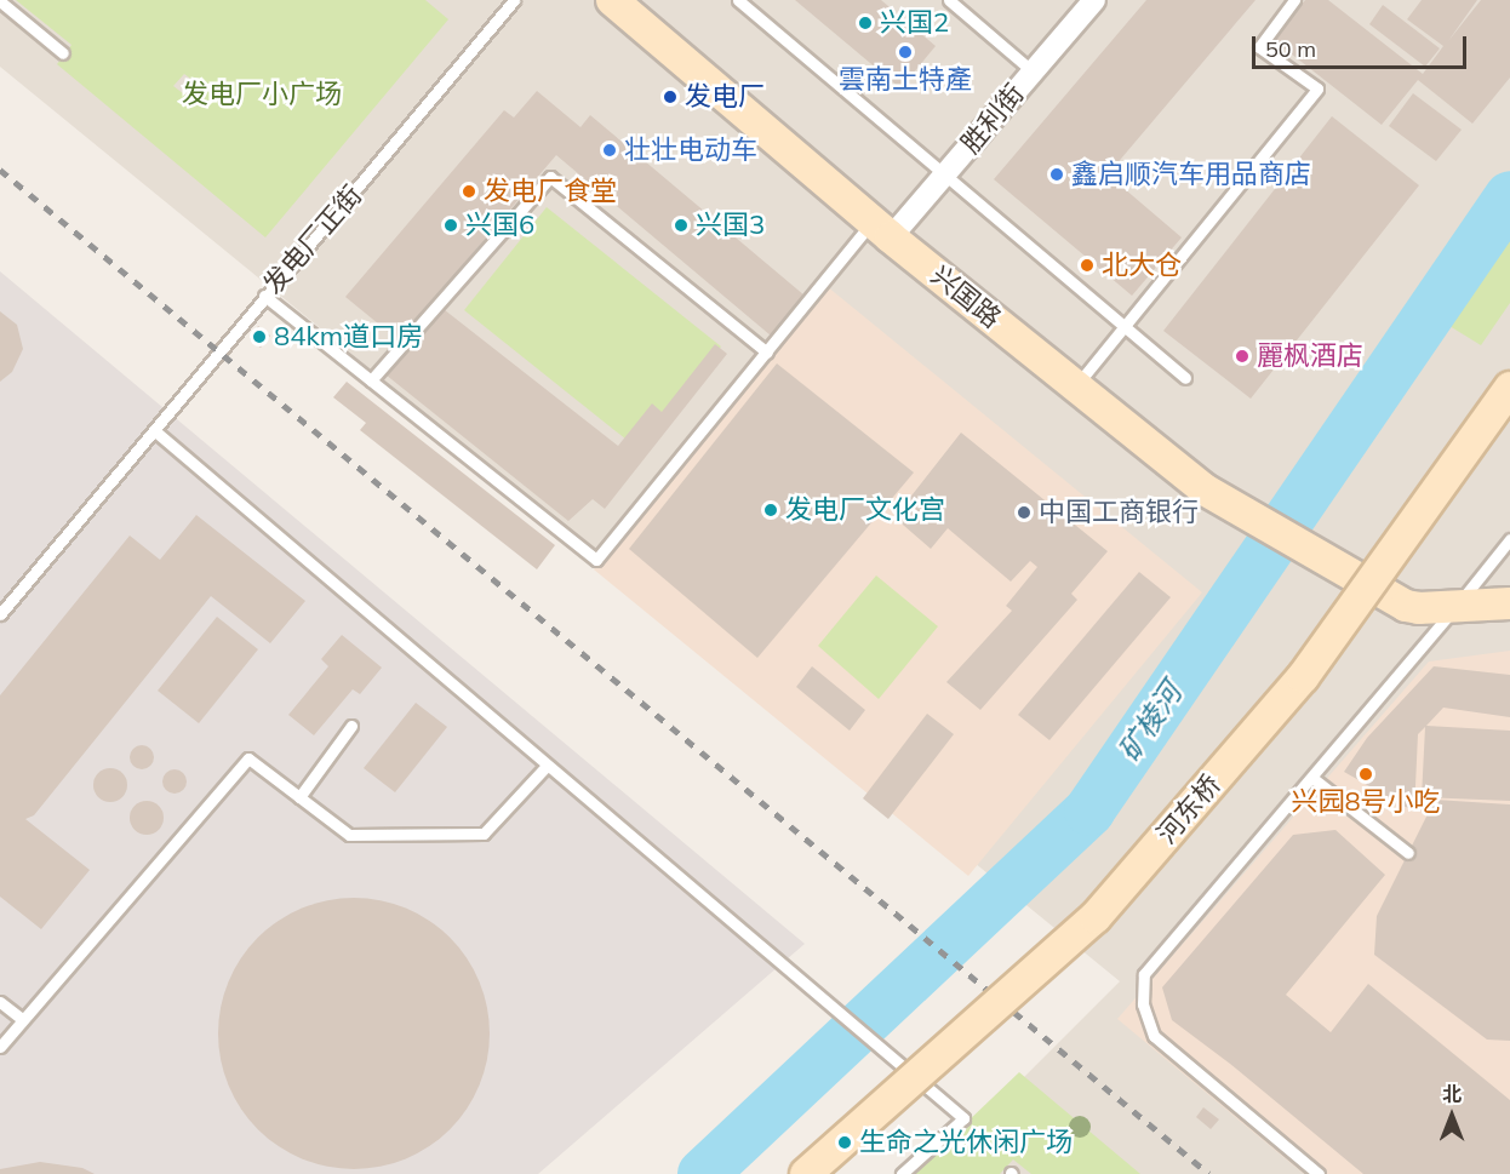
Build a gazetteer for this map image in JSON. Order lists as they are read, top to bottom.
{
  "streets": {
    "main road": ["兴国路", "河东桥"],
    "street": ["胜利街"],
    "lane": ["发电厂正街"]
  },
  "crossings": [
    ["胜利街", "兴国路"]
  ],
  "water": ["矿棱河"],
  "parks": ["发电厂小广场"],
  "places": [
    "兴国2",
    "雲南土特產",
    "发电厂",
    "壮壮电动车",
    "鑫启顺汽车用品商店",
    "发电厂食堂",
    "兴国6",
    "兴国3",
    "北大仓",
    "84km道口房",
    "麗枫酒店",
    "发电厂文化宫",
    "中国工商银行",
    "兴园8号小吃",
    "生命之光休闲广场"
  ],
  "scale_bar": "50 m",
  "north": "top"
}
